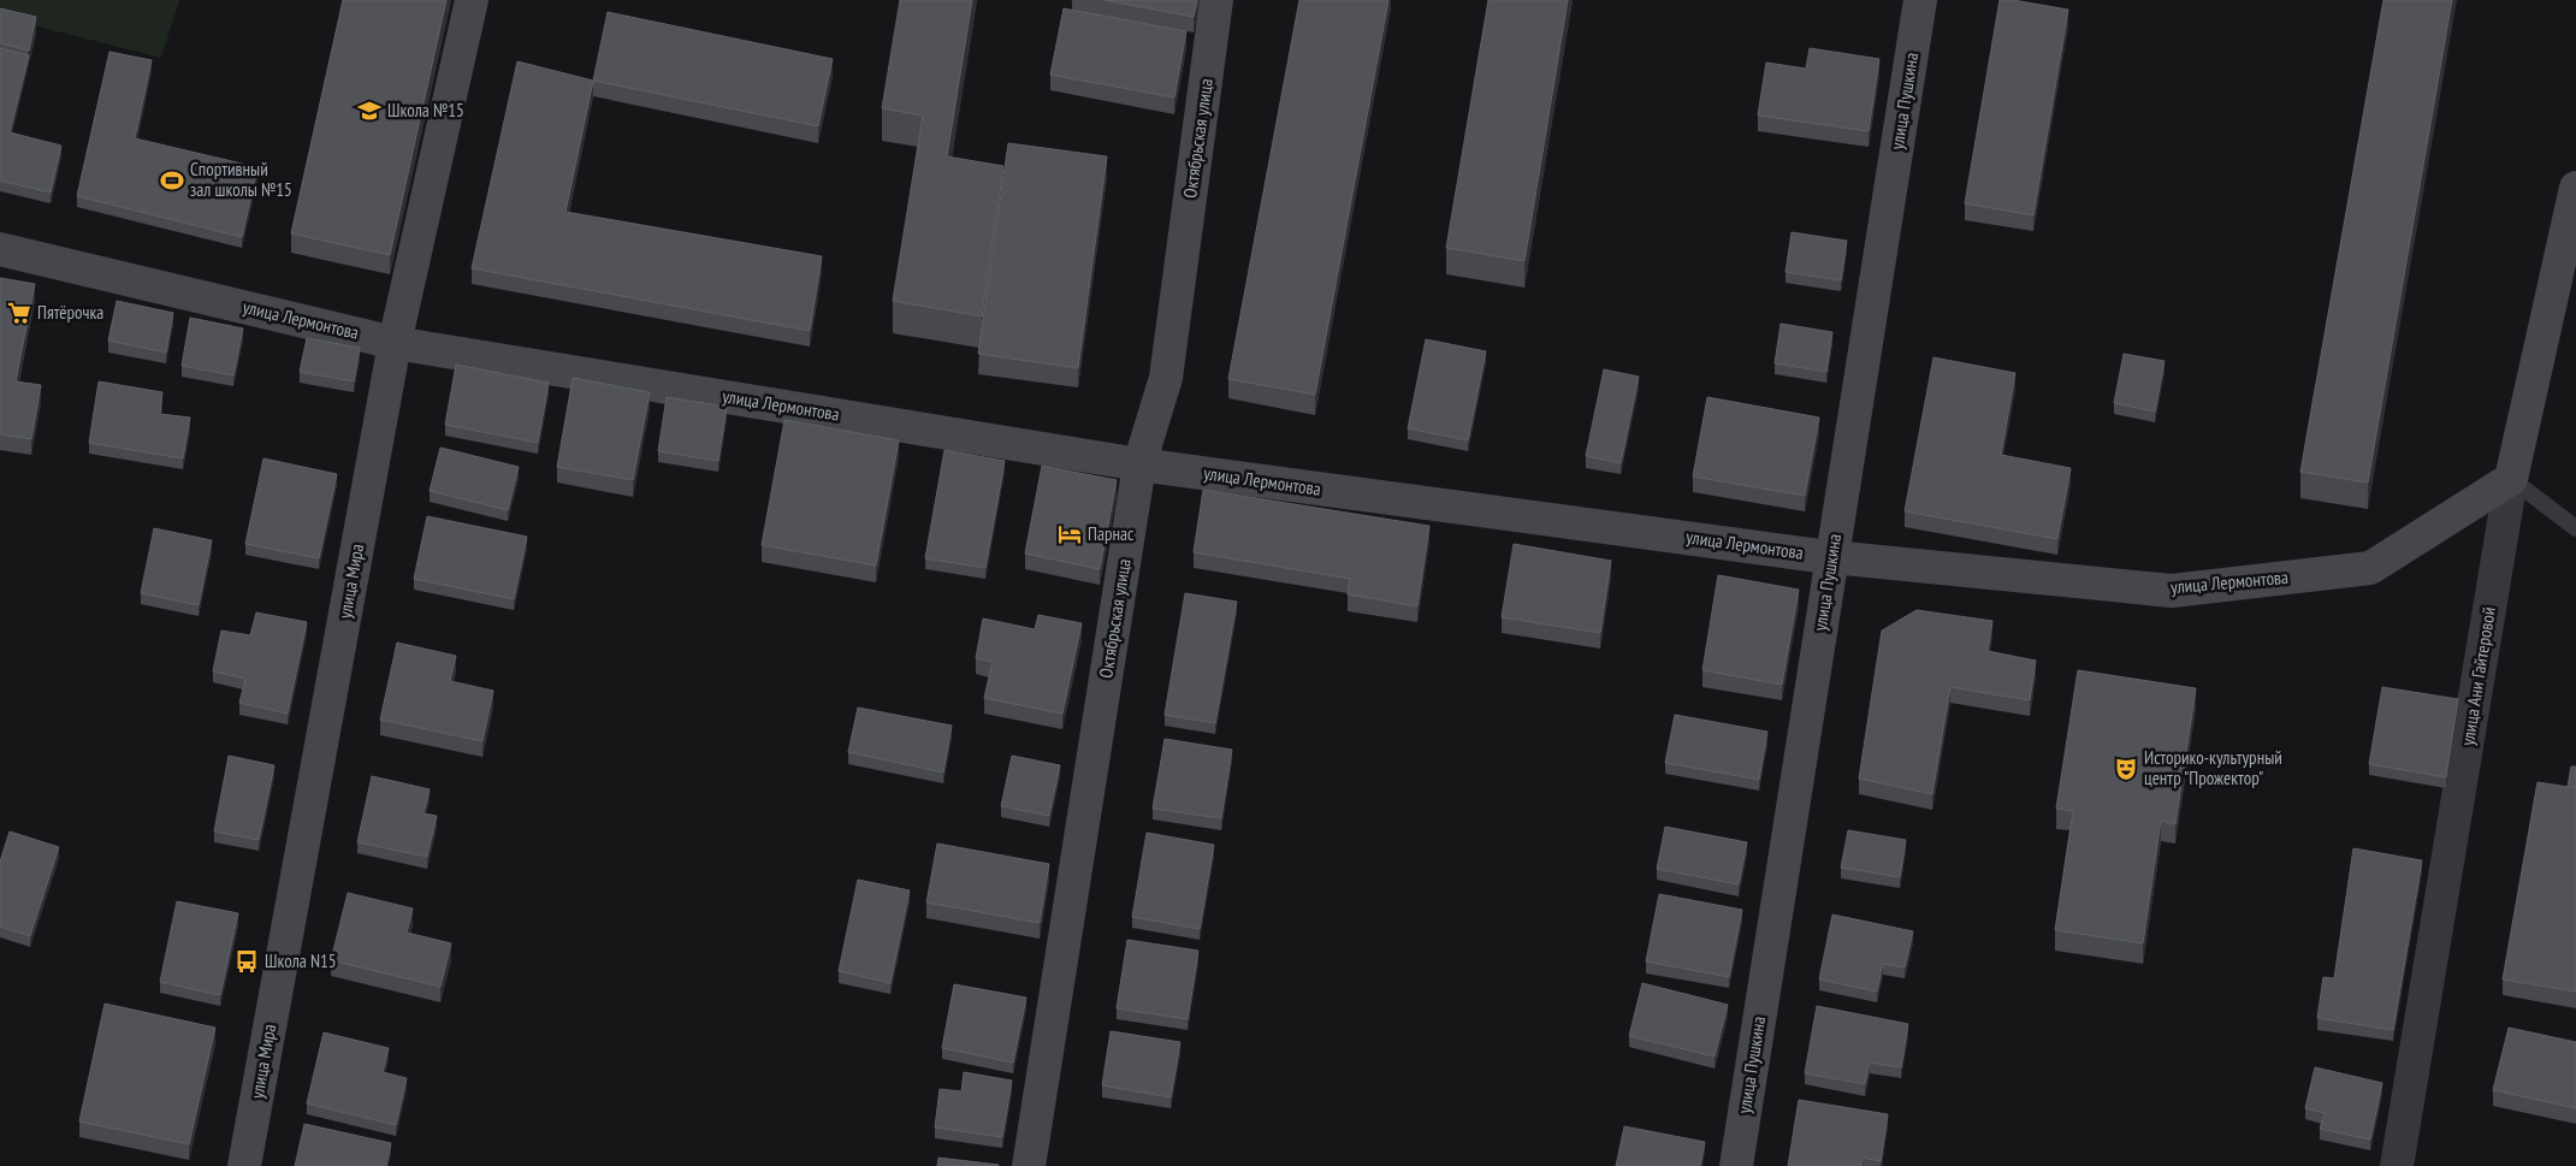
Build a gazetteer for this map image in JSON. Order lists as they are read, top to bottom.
{
  "streets": {
    "street": [
      "улица Пушкина",
      "Октябрьская улица",
      "улица Лермонтова",
      "улица Мира",
      "улица Ани Гайтеровой"
    ]
  },
  "crossings": [
    ["улица Пушкина", "улица Лермонтова"],
    ["Октябрьская улица", "улица Лермонтова"],
    ["улица Лермонтова", "улица Мира"],
    ["улица Лермонтова", "улица Ани Гайтеровой"]
  ],
  "places": {
    "school or university": ["Школа №15"],
    "sports": ["Спортивный зал школы №15"],
    "supermarket": ["Пятёрочка"],
    "hotel": ["Парнас"],
    "theatre": ["Историко-культурный центр \"Прожектор\""],
    "bus stop": ["Школа N15"]
  }
}
